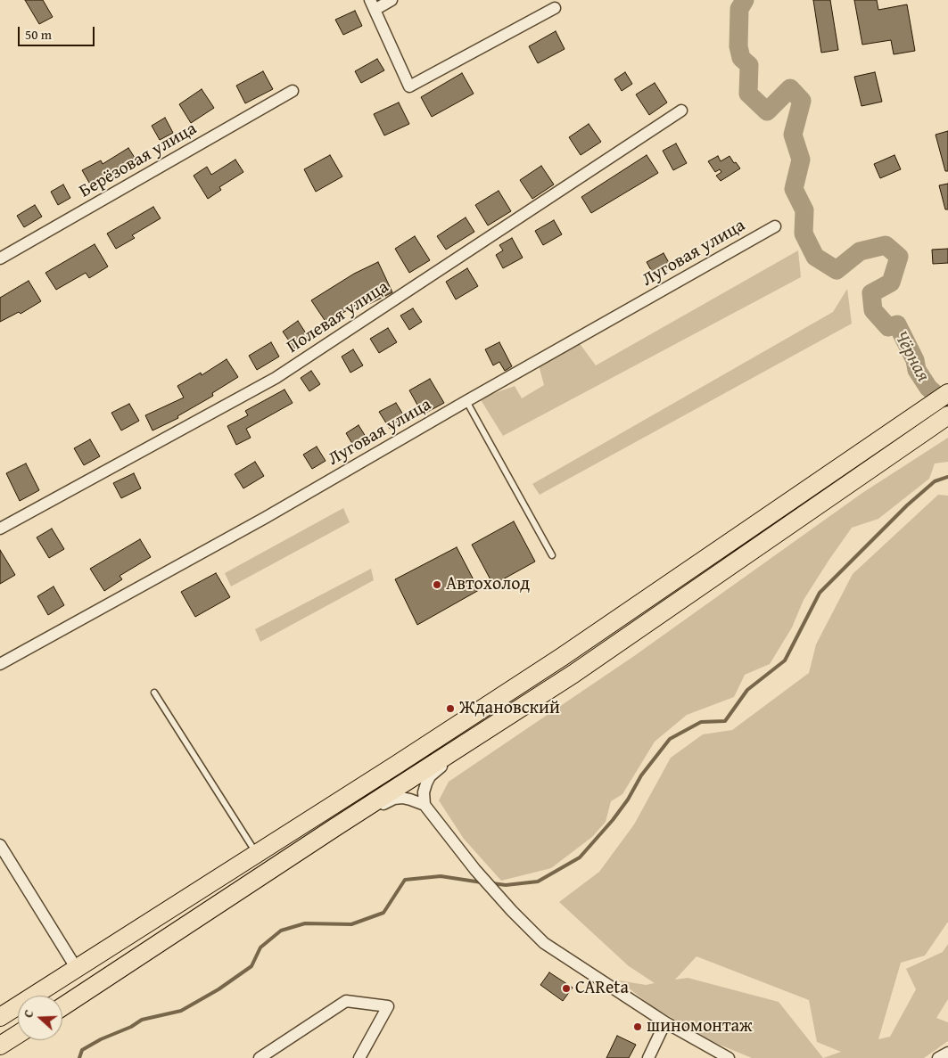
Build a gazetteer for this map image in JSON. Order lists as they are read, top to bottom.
{
  "streets": {
    "street": ["Берёзовая улица", "Луговая улица", "Полевая улица"]
  },
  "water": ["Чёрная"],
  "places": [
    "Автохолод",
    "Ждановский",
    "CAReta",
    "шиномонтаж"
  ],
  "scale_bar": "50 m",
  "north": "left"
}
